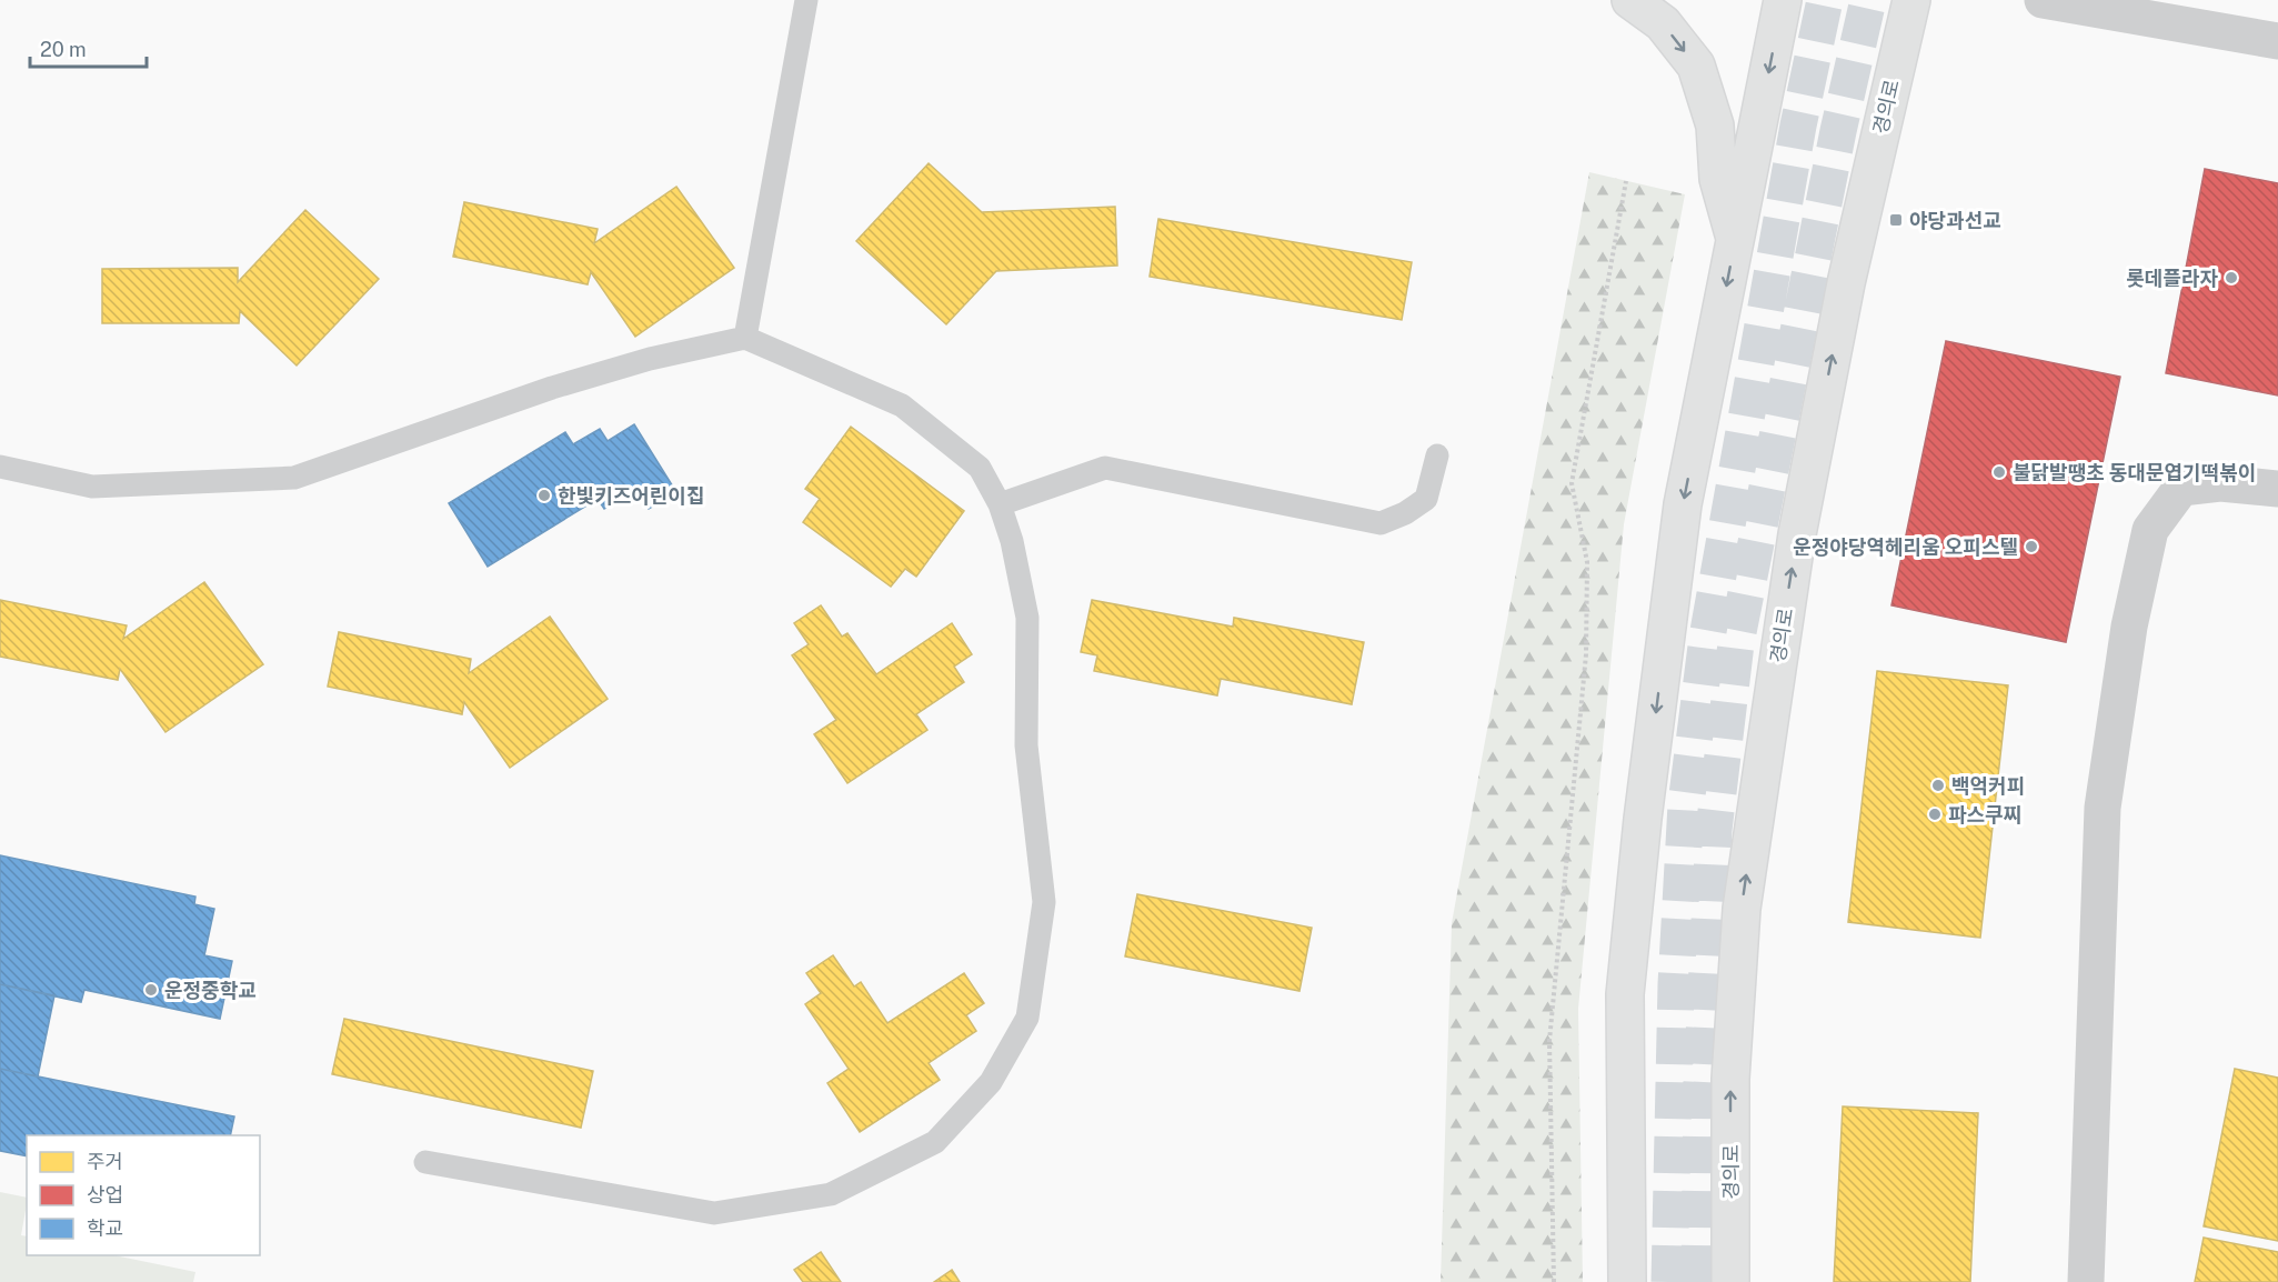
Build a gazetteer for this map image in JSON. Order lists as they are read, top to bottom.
{
  "streets": {
    "main road": ["경의로"]
  },
  "places": {
    "transit": ["야당과선교"],
    "other": [
      "롯데플라자",
      "불닭발땡초 동대문엽기떡볶이",
      "한빛키즈어린이집",
      "운정야당역헤리움 오피스텔",
      "백억커피",
      "파스쿠찌",
      "운정중학교"
    ]
  },
  "legend": ["주거", "상업", "학교"],
  "scale_bar": "20 m"
}
